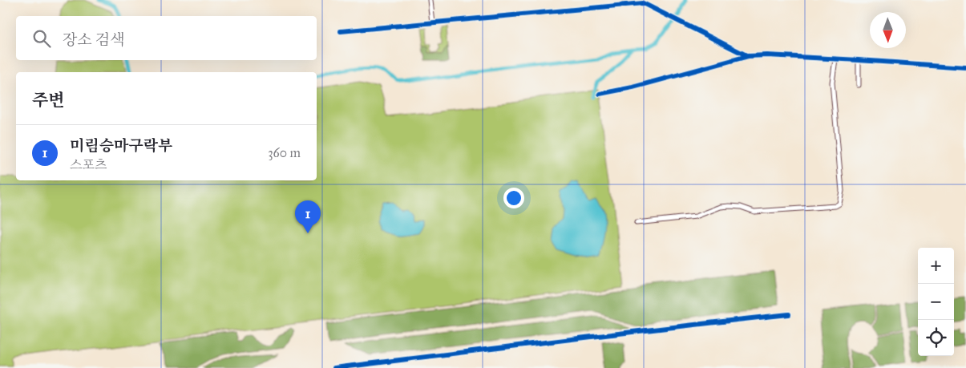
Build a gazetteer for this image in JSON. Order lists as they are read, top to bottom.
{
  "north": "bottom",
  "page": {
    "search": "장소 검색",
    "heading": "주변",
    "list": [
      {
        "mark": "1",
        "name": "미림승마구락부",
        "note": "스포츠",
        "value": "360 m"
      }
    ],
    "pins": "1",
    "map_buttons": ["+", "−"]
  }
}
